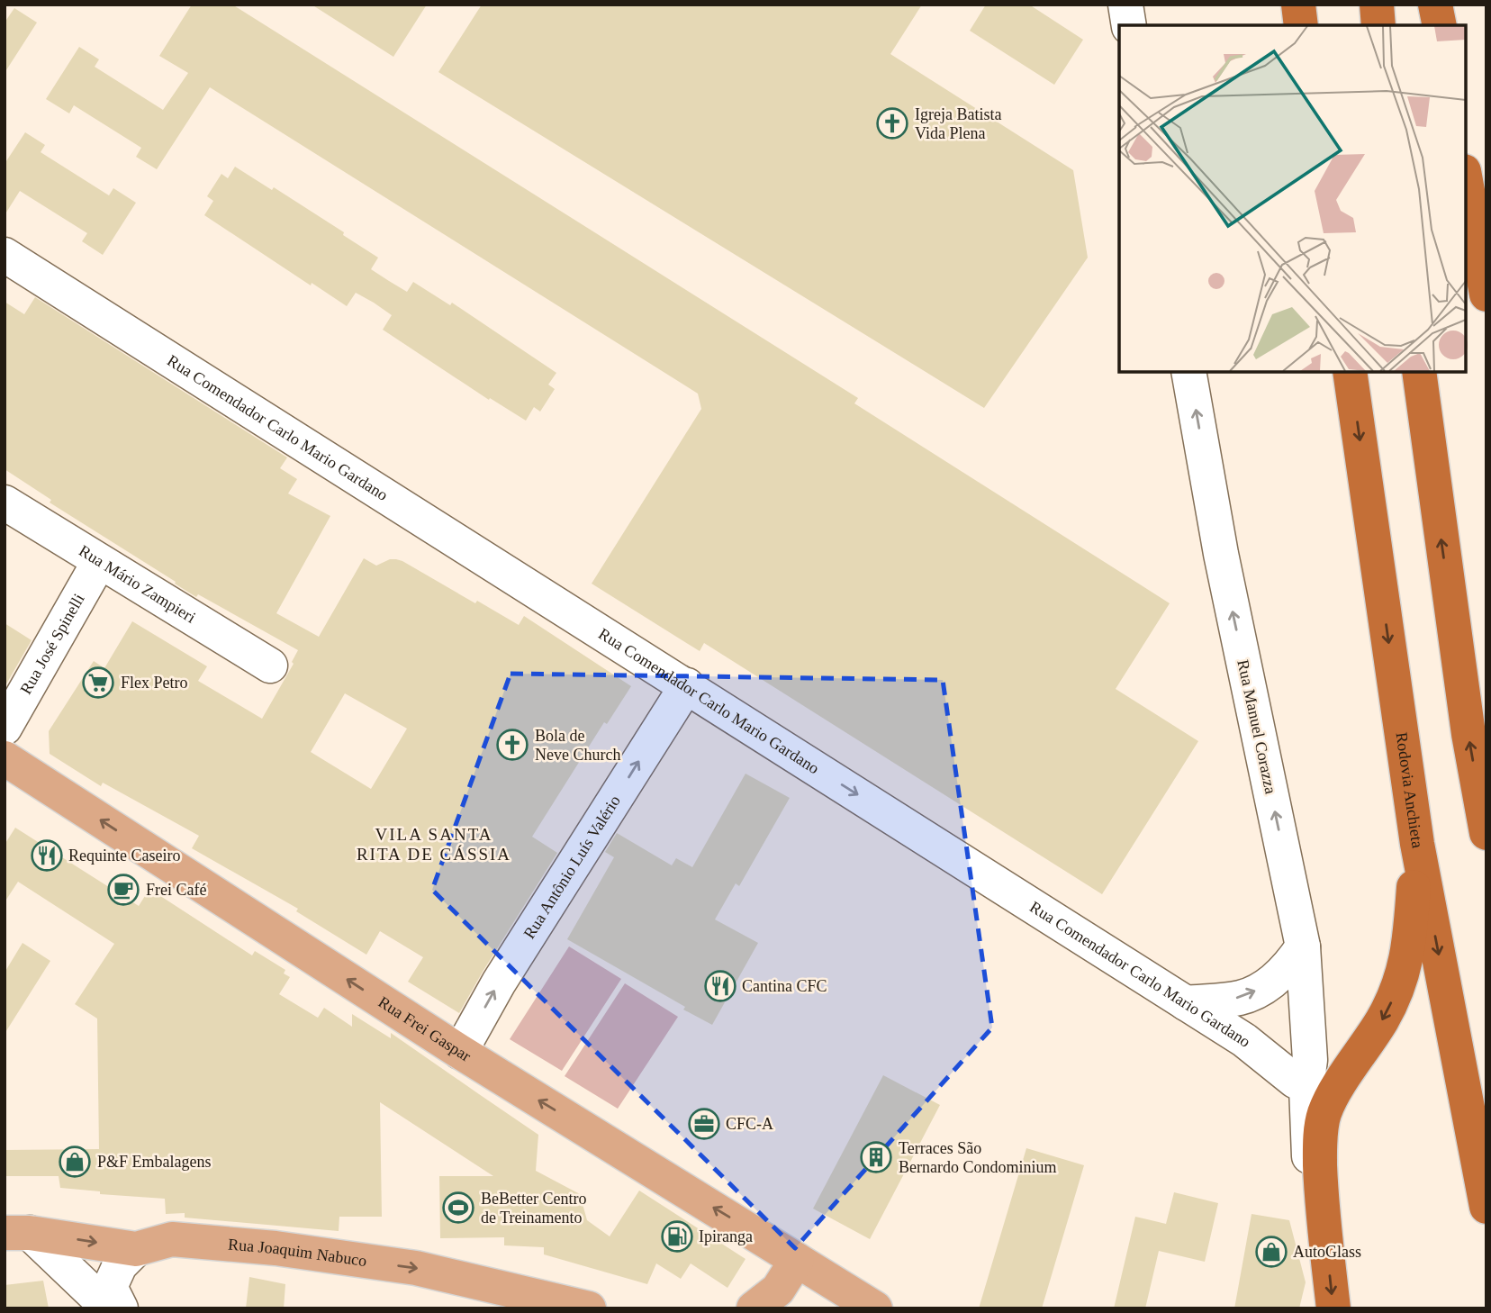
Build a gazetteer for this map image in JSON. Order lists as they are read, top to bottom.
{
  "streets": {
    "highway": ["Rodovia Anchieta"],
    "main road": ["Rua Frei Gaspar", "Rua Joaquim Nabuco"],
    "street": [
      "Rua Comendador Carlo Mario Gardano",
      "Rua Mário Zampieri",
      "Rua José Spinelli",
      "Rua Manuel Corazza",
      "Rua Antônio Luís Valério"
    ]
  },
  "crossings": [
    ["Rua Comendador Carlo Mario Gardano", "Rua Manuel Corazza"],
    ["Rua Comendador Carlo Mario Gardano", "Rua Antônio Luís Valério"],
    ["Rua Mário Zampieri", "Rua José Spinelli"],
    ["Rua Antônio Luís Valério", "Rua Frei Gaspar"]
  ],
  "one_way": [
    "Rua Comendador Carlo Mario Gardano",
    "Rua Manuel Corazza",
    "Rua Antônio Luís Valério",
    "Rua Frei Gaspar",
    "Rua Joaquim Nabuco"
  ],
  "districts": ["VILA SANTA RITA DE CÁSSIA"],
  "places": {
    "church": ["Igreja Batista Vida Plena", "Bola de Neve Church"],
    "supermarket": ["Flex Petro"],
    "restaurant": ["Requinte Caseiro", "Cantina CFC"],
    "cafe": ["Frei Café"],
    "office": ["CFC-A"],
    "building": ["Terraces São Bernardo Condominium"],
    "shop": ["P&F Embalagens", "AutoGlass"],
    "sports": ["BeBetter Centro de Treinamento"],
    "fuel station": ["Ipiranga"]
  }
}
